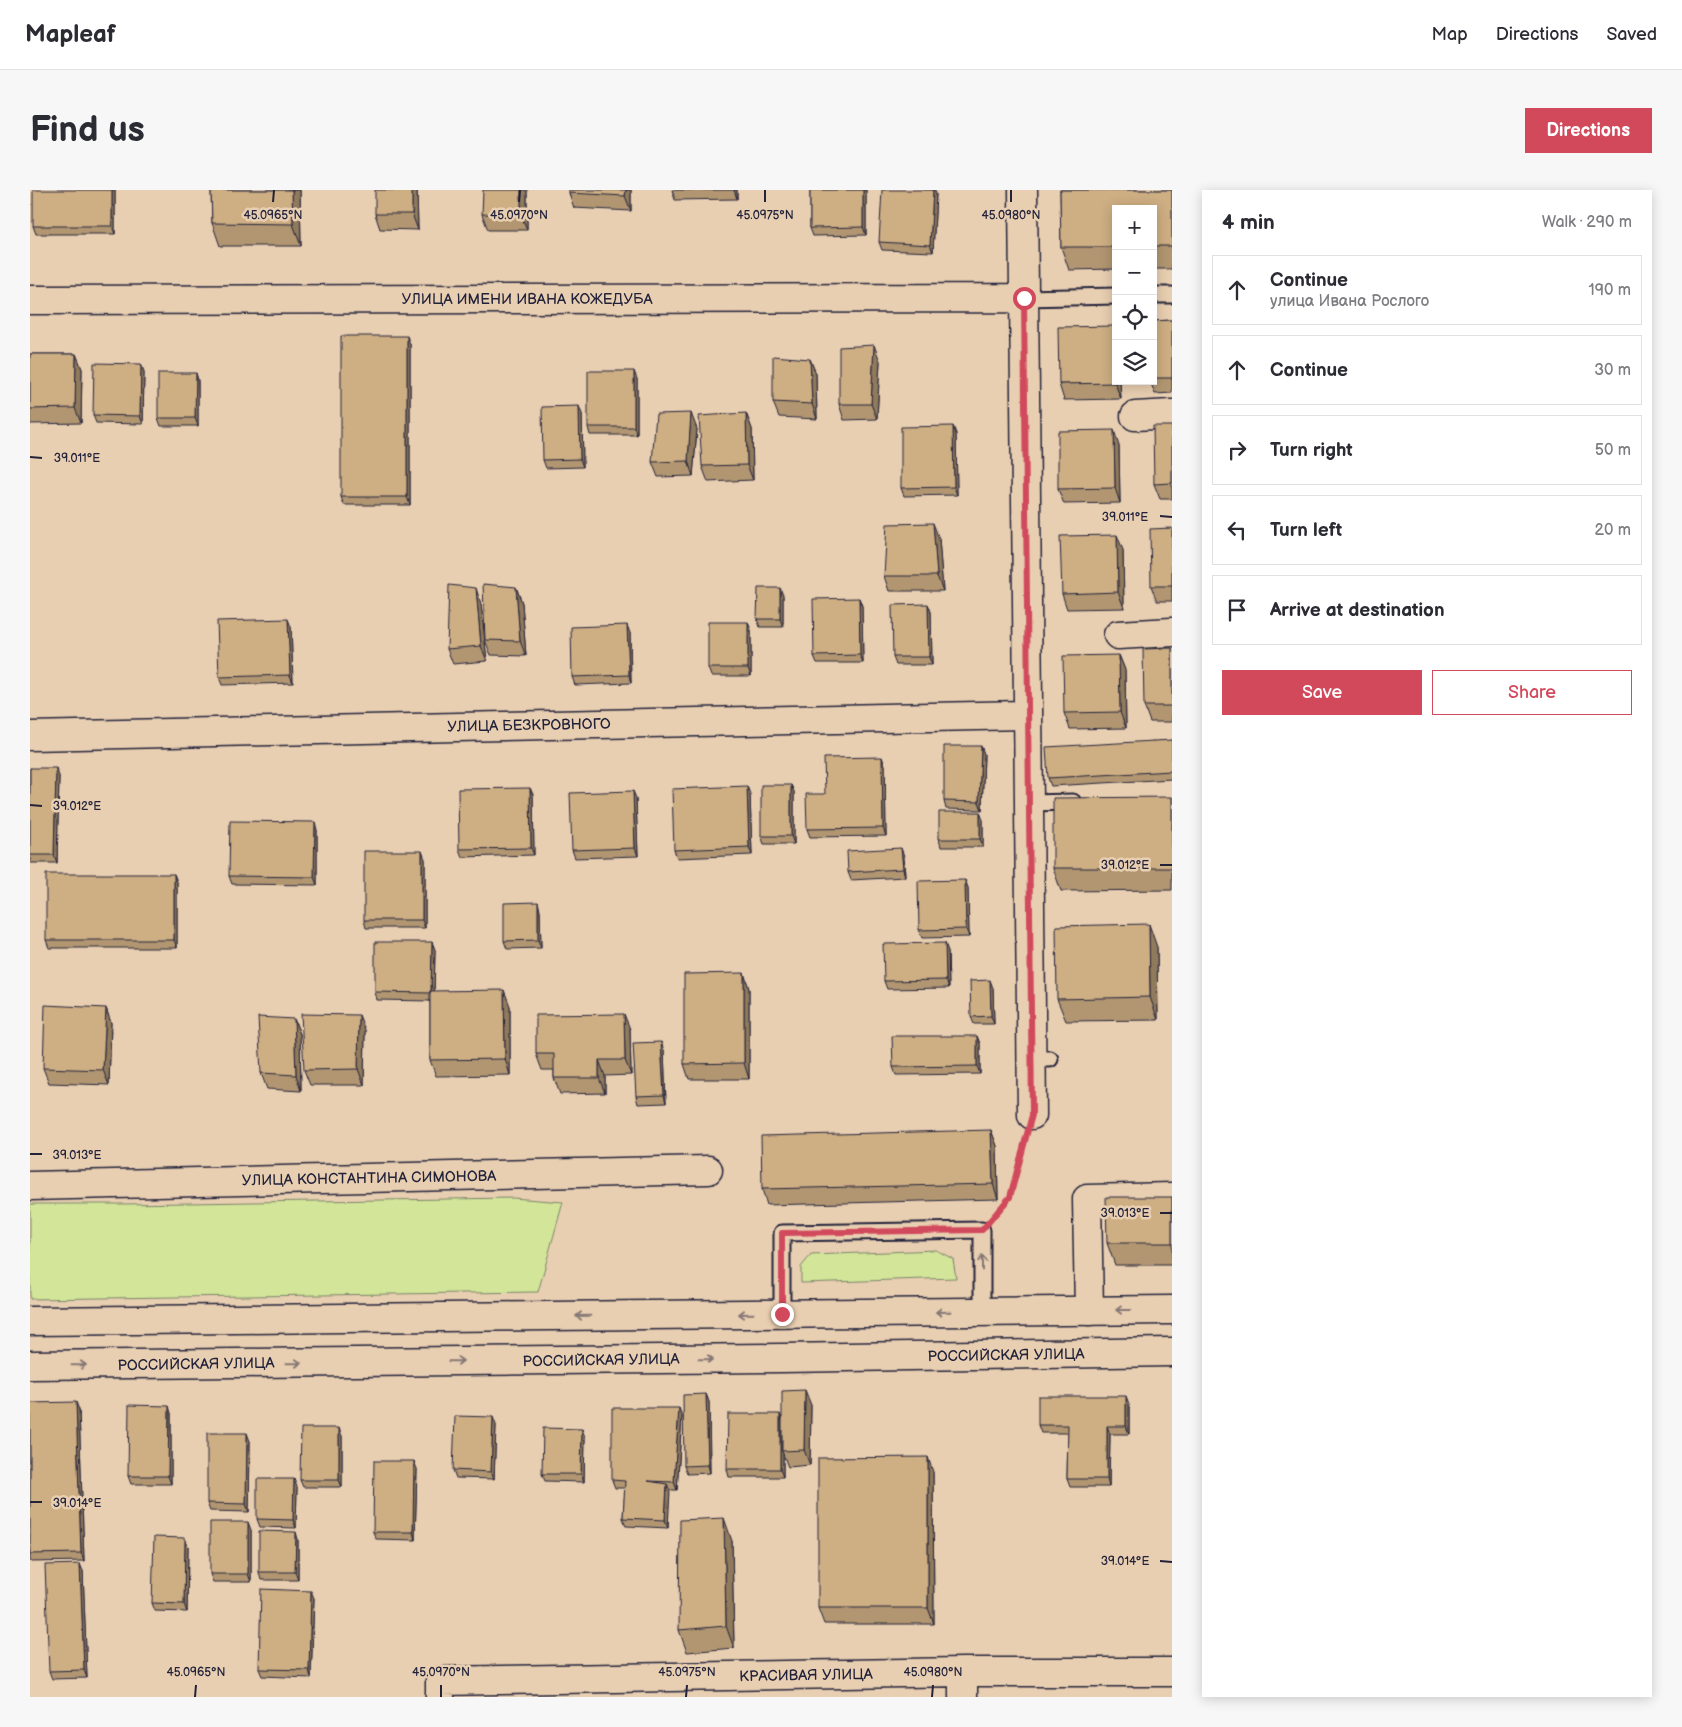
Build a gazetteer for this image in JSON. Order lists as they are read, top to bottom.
{
  "streets": {
    "street": [
      "УЛИЦА ИМЕНИ ИВАНА КОЖЕДУБА",
      "УЛИЦА БЕЗКРОВНОГО",
      "УЛИЦА КОНСТАНТИНА СИМОНОВА",
      "РОССИЙСКАЯ УЛИЦА",
      "КРАСИВАЯ УЛИЦА"
    ]
  },
  "page": {
    "header": "Mapleaf",
    "nav": ["Map", "Directions", "Saved"],
    "buttons": [
      "Directions",
      ["Save", "Share"]
    ],
    "title": "Find us",
    "heading": ["4 min", "Walk · 290 m"],
    "map_buttons": ["+", "−"],
    "list": [
      ["Continue", "улица Ивана Рослого", "190 m"],
      ["Continue", "30 m"],
      ["Turn right", "50 m"],
      ["Turn left", "20 m"],
      "Arrive at destination"
    ]
  },
  "coordinates": [
    "45.0965°N",
    "45.0970°N",
    "45.0975°N",
    "45.0980°N",
    "39.011°E",
    "39.012°E",
    "39.013°E",
    "39.014°E"
  ]
}
